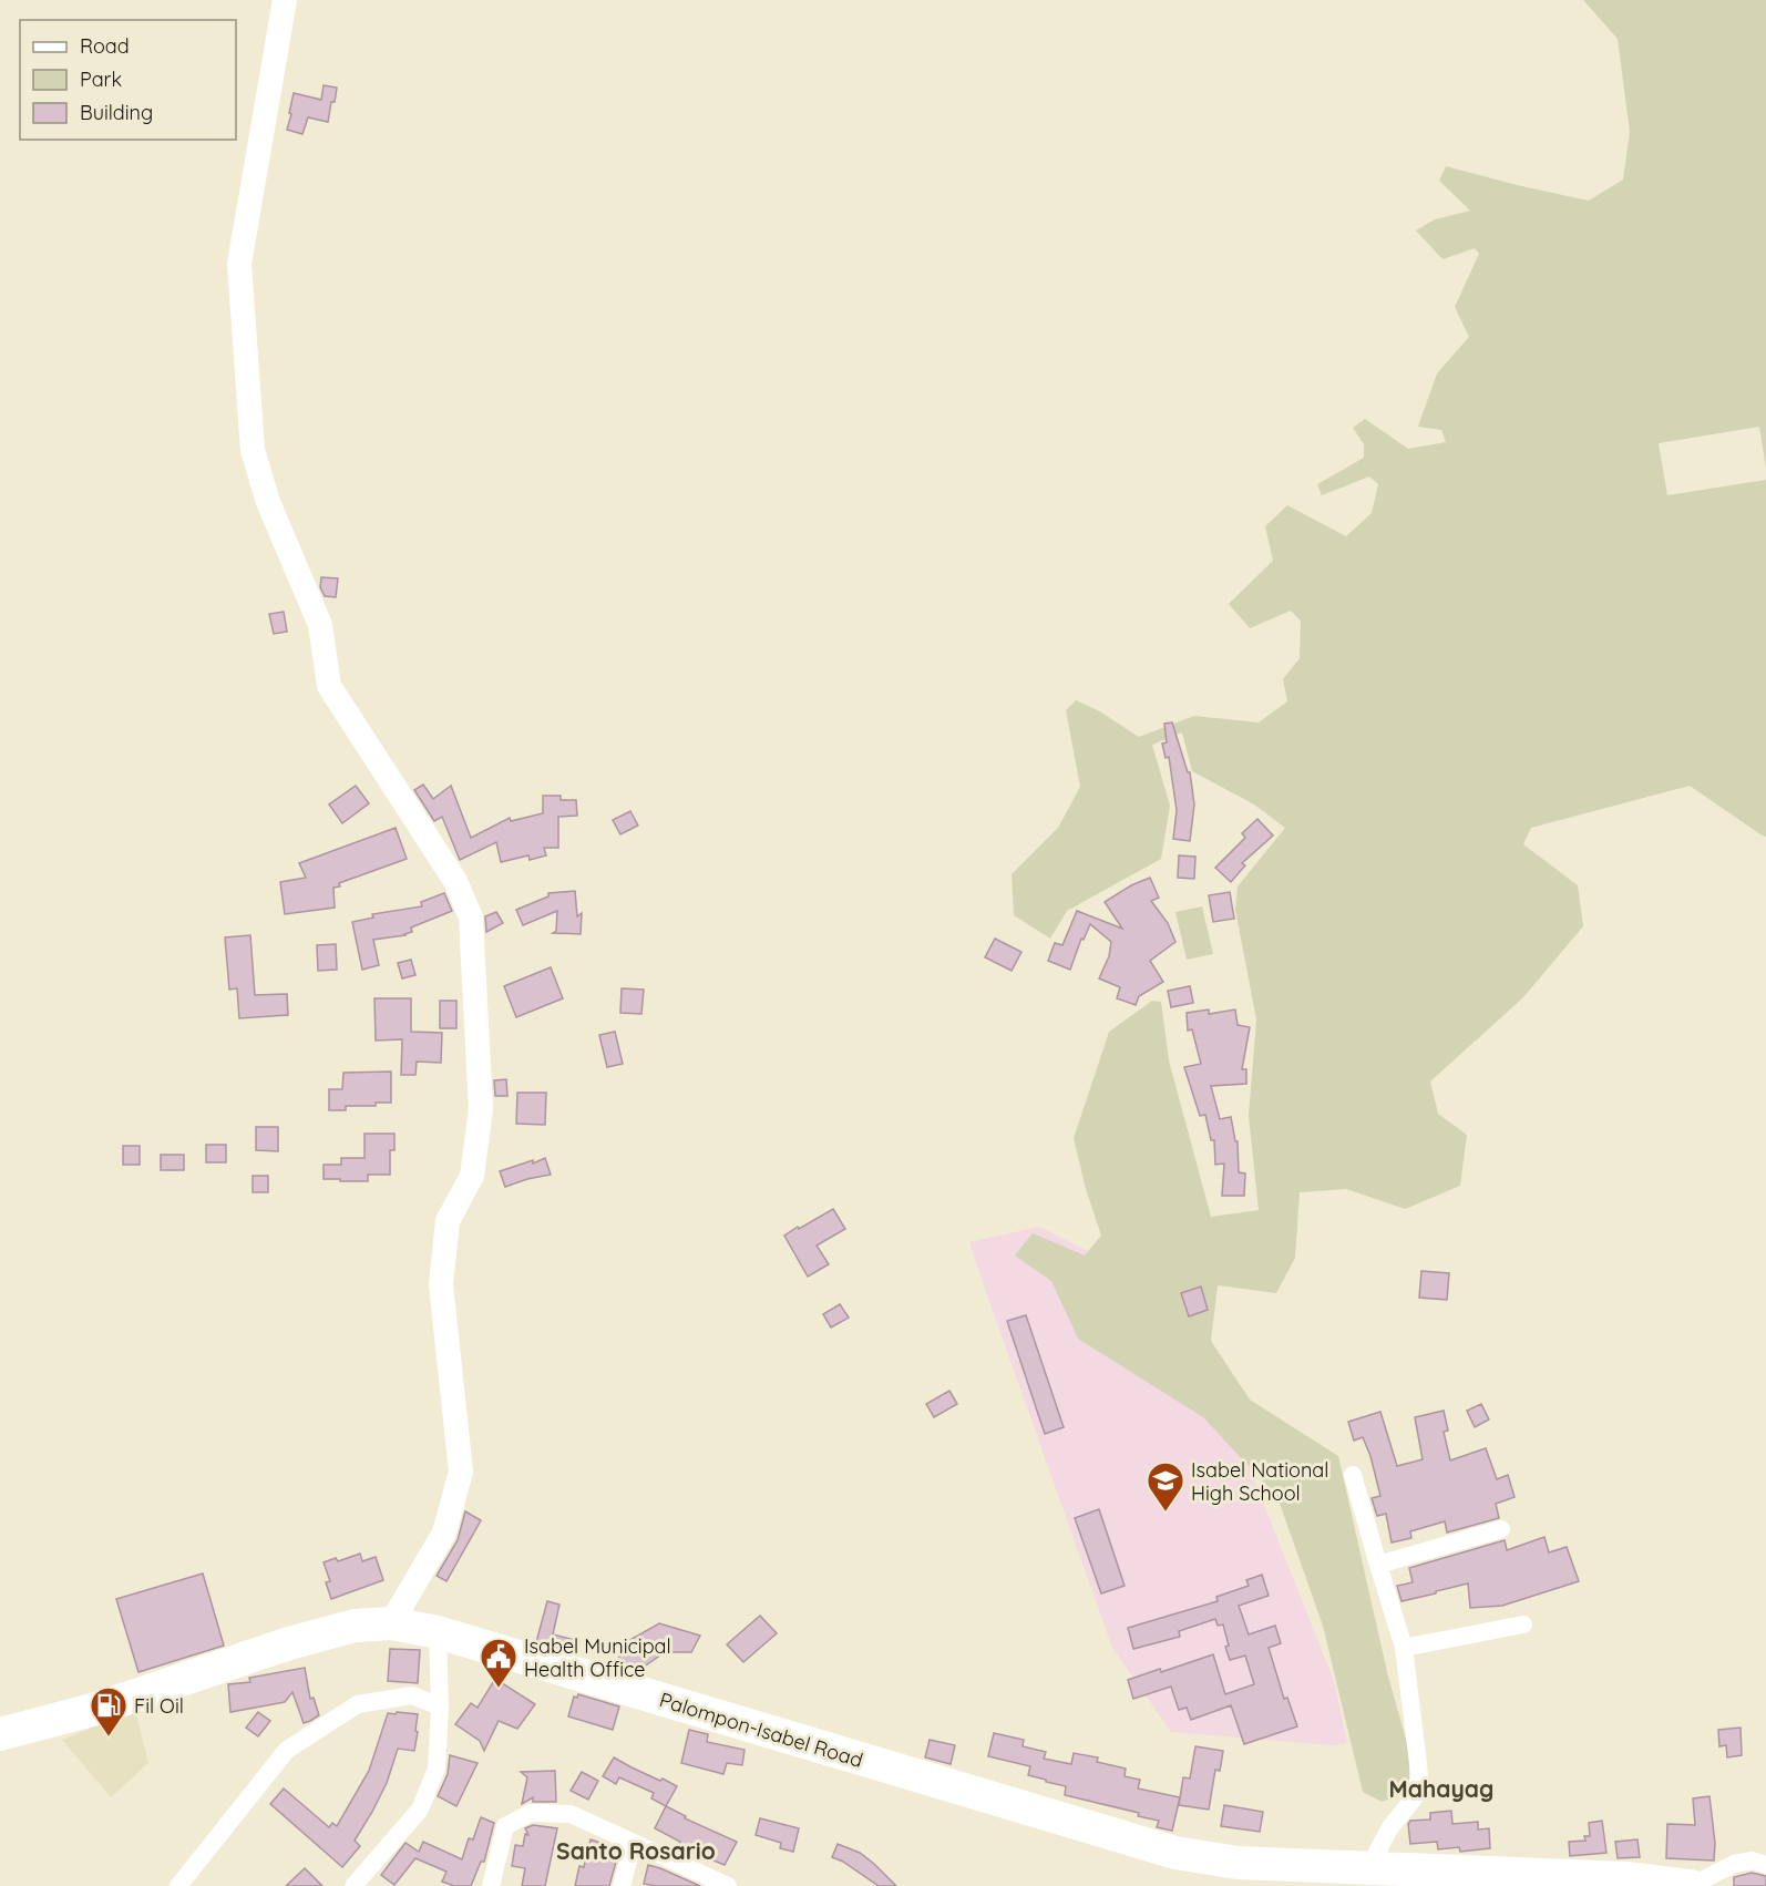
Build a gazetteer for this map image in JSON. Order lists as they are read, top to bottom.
{
  "streets": {
    "highway": ["Palompon-Isabel Road"]
  },
  "districts": ["Mahayag", "Santo Rosario"],
  "places": {
    "school or university": ["Isabel National High School"],
    "public building": ["Isabel Municipal Health Office"],
    "fuel station": ["Fil Oil"]
  },
  "legend": ["Road", "Park", "Building"]
}
